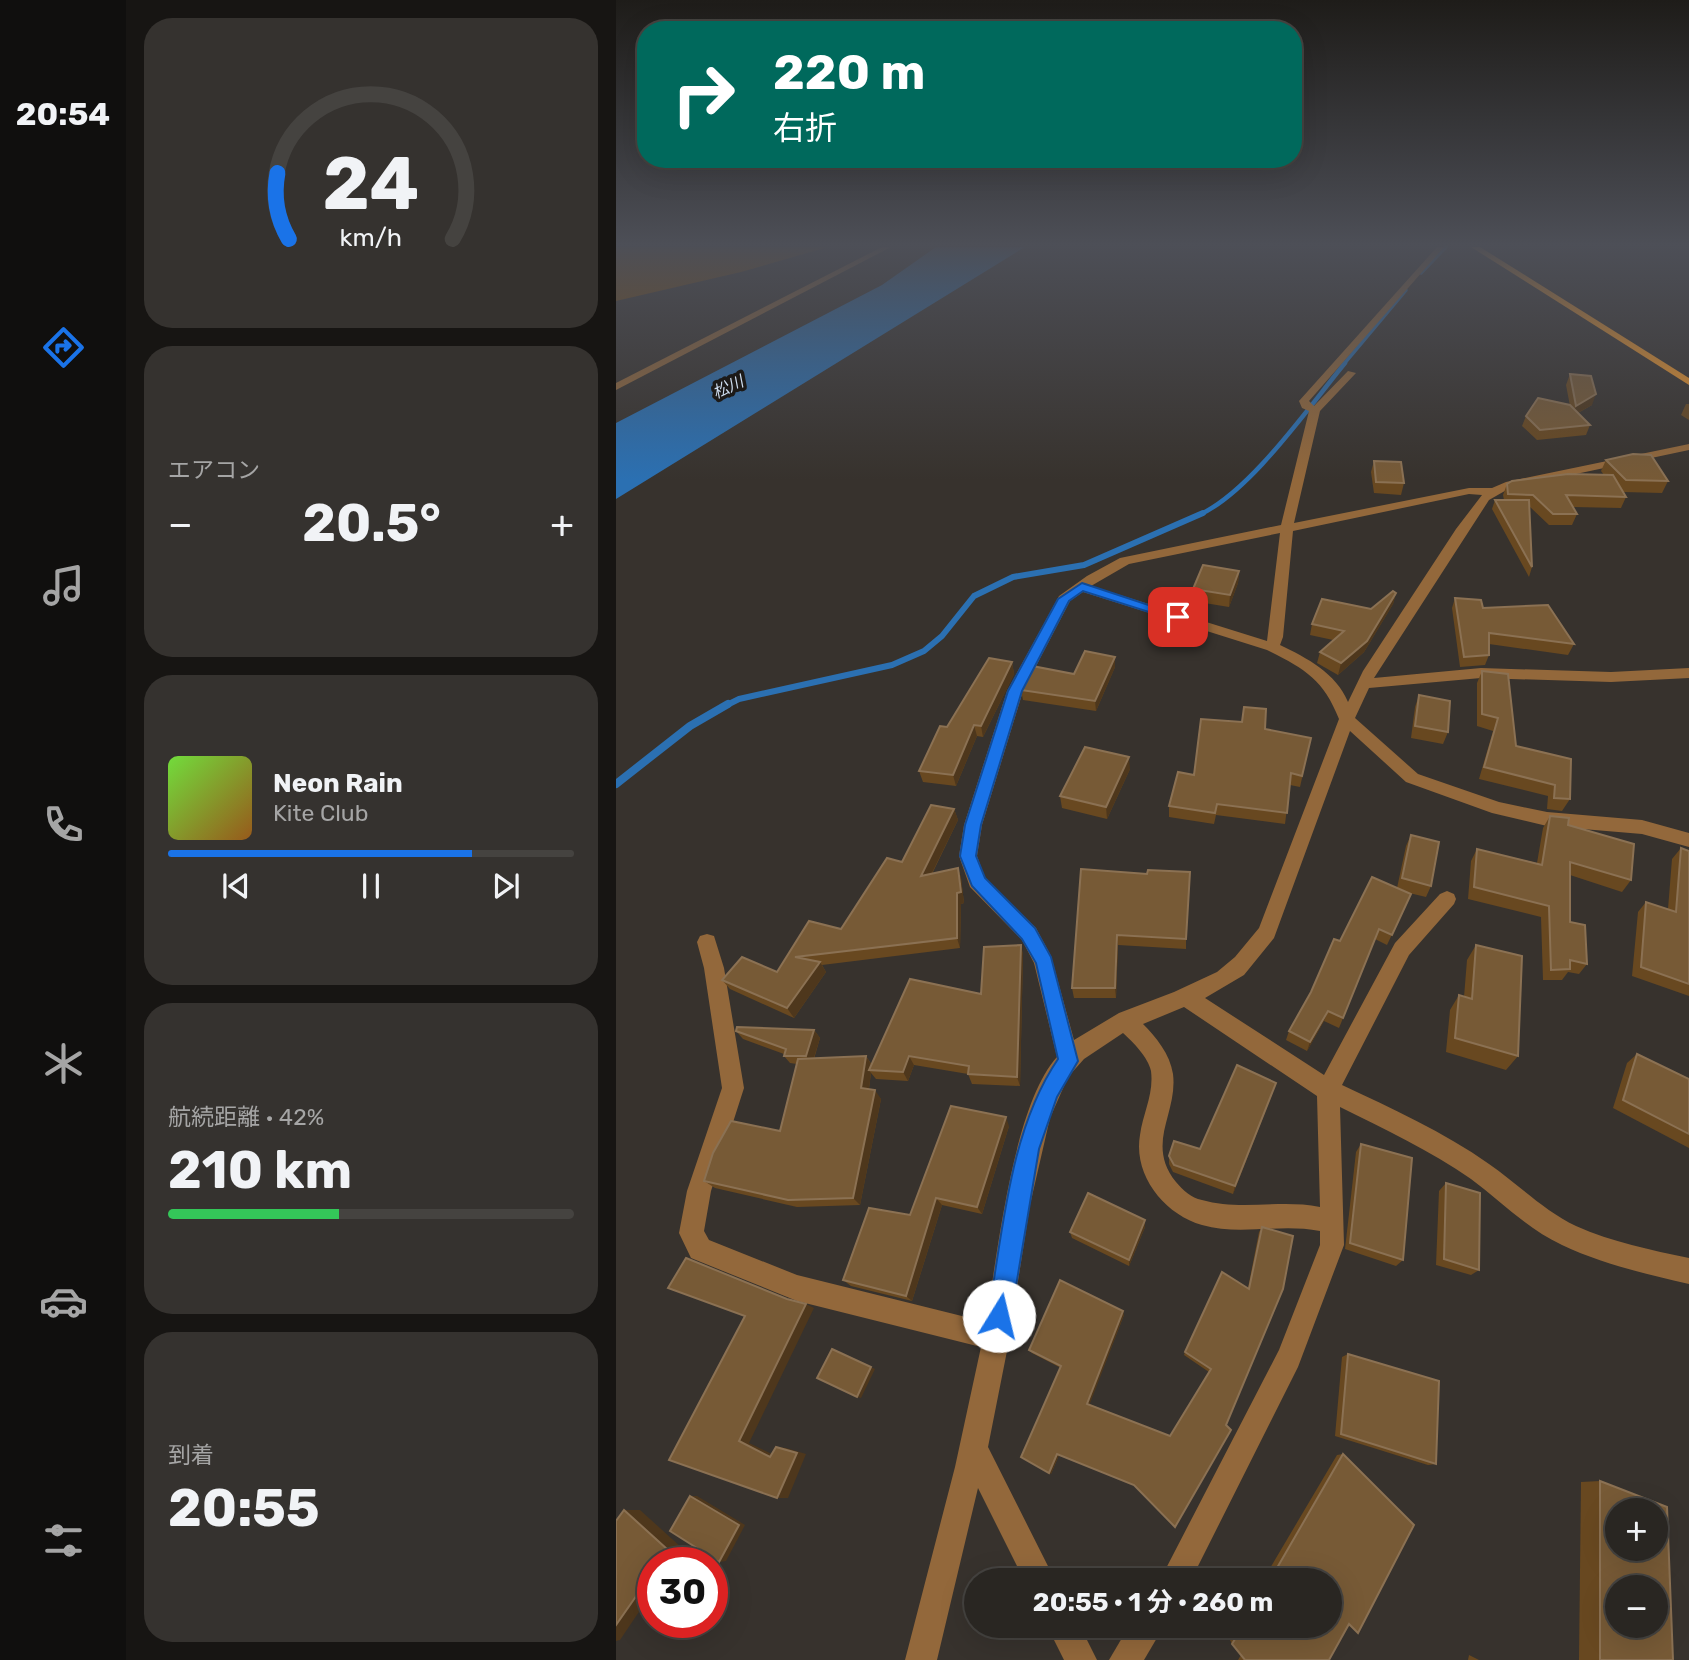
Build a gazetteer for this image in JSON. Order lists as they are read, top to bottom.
{
  "water": ["松川"],
  "page": {
    "tabs": "20:54",
    "turn": ["220 m", "右折"],
    "tile": [
      "エアコン",
      ["航続距離 · 42%", "210 km"],
      ["到着", "20:55"]
    ],
    "heat": ["−", "20.5°", "+"],
    "song": ["Neon Rain", "Kite Club"],
    "map_buttons": ["+", "−"],
    "limit": "30",
    "trip": "20:55 · 1 分 · 260 m",
    "gauge": ["24", "km/h"]
  }
}
